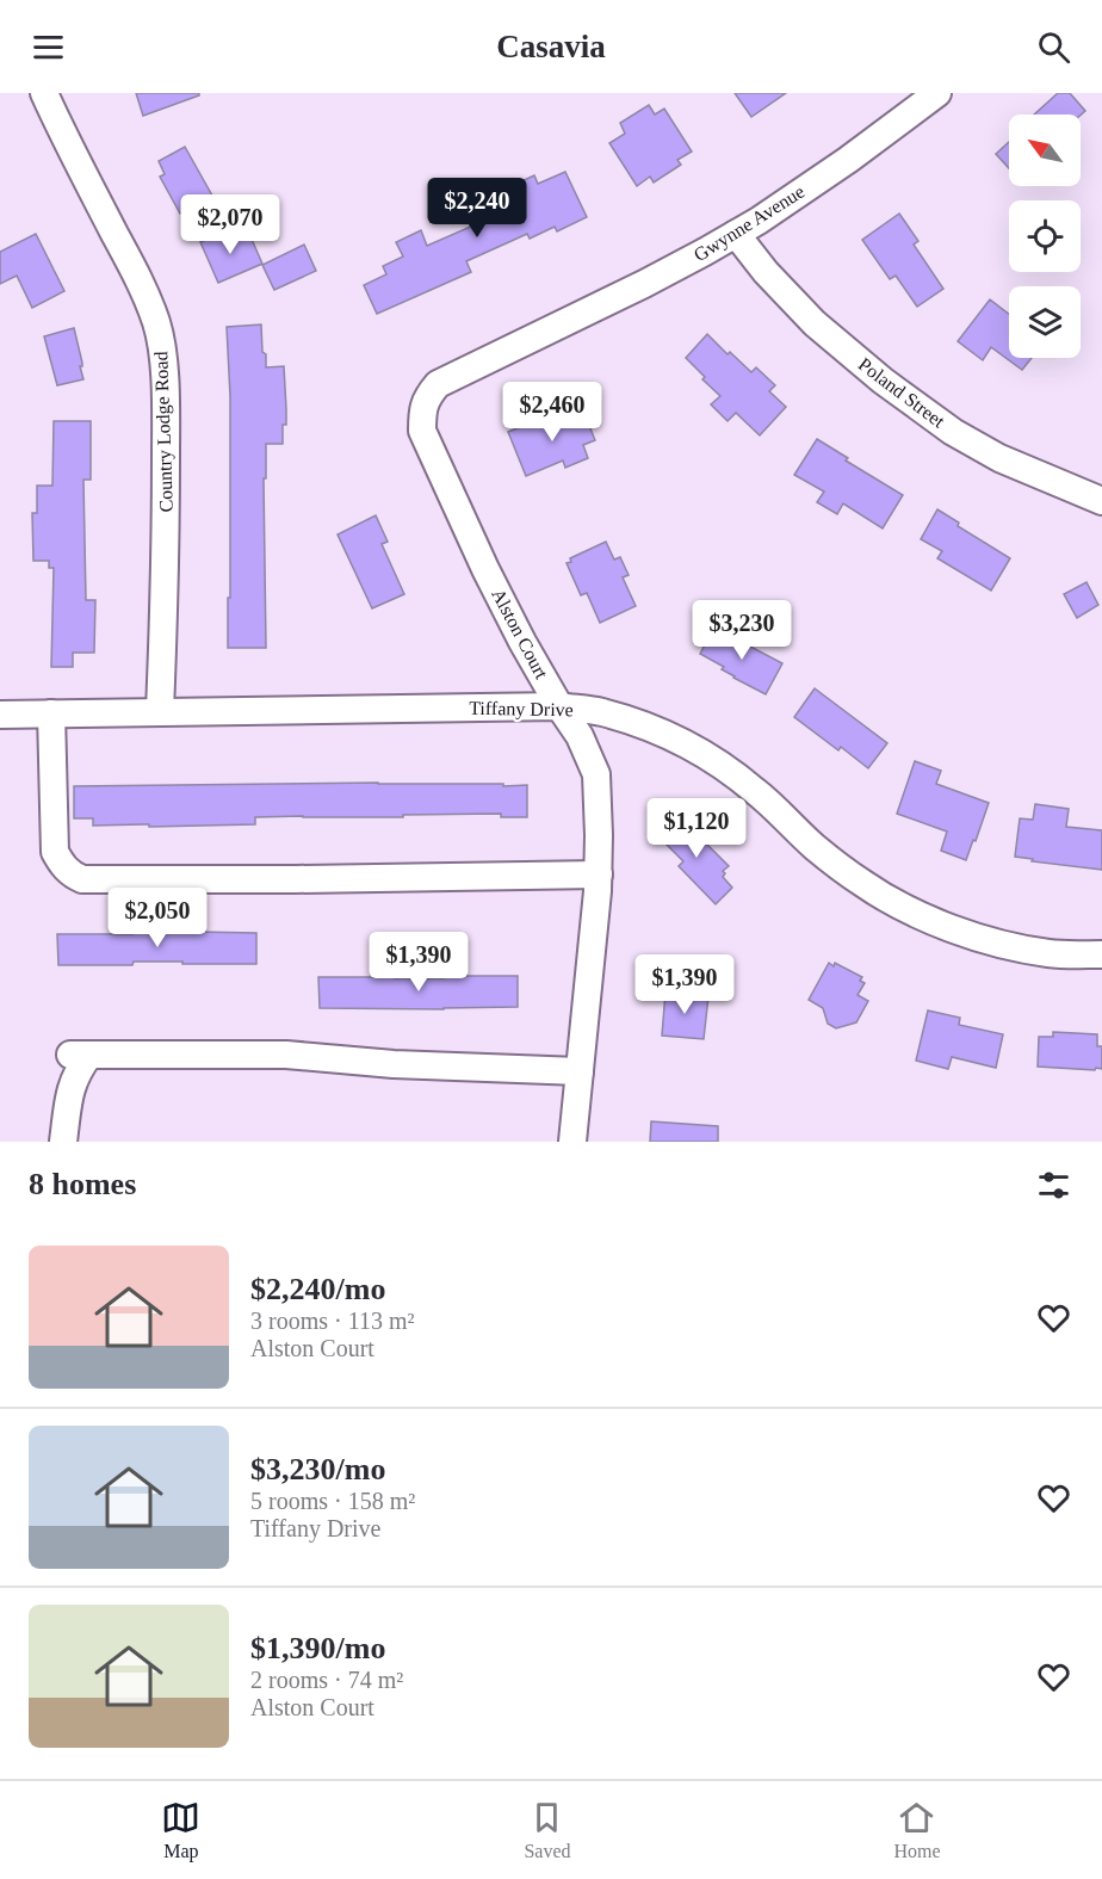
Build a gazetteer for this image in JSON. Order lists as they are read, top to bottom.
{
  "streets": {
    "street": [
      "Gwynne Avenue",
      "Poland Street",
      "Country Lodge Road",
      "Alston Court",
      "Tiffany Drive"
    ]
  },
  "crossings": [
    ["Gwynne Avenue", "Poland Street"],
    ["Gwynne Avenue", "Alston Court"],
    ["Country Lodge Road", "Tiffany Drive"],
    ["Alston Court", "Tiffany Drive"]
  ],
  "north": "top left",
  "page": {
    "header": "Casavia",
    "price": [
      "$2,240",
      "$2,070",
      "$2,460",
      "$3,230",
      "$1,120",
      "$2,050",
      "$1,390",
      "$1,390"
    ],
    "heading": "8 homes",
    "list": [
      {
        "name": "$2,240/mo",
        "note": "3 rooms · 113 m² · Alston Court"
      },
      {
        "name": "$3,230/mo",
        "note": "5 rooms · 158 m² · Tiffany Drive"
      },
      {
        "name": "$1,390/mo",
        "note": "2 rooms · 74 m² · Alston Court"
      }
    ],
    "tabs": ["Map", "Saved", "Home"]
  }
}
